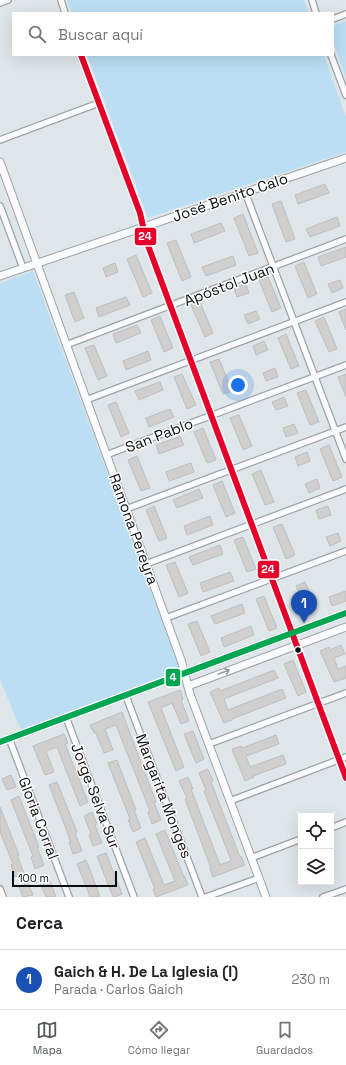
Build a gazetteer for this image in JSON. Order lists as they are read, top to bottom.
{
  "streets": {
    "street": [
      "José Benito Calo",
      "Apóstol Juan",
      "San Pablo",
      "Ramona Pereyra",
      "Jorge Selva Sur",
      "Margarita Monges",
      "Gloria Corral"
    ]
  },
  "crossings": [
    ["José Benito Calo", "Ramona Pereyra"],
    ["Apóstol Juan", "Ramona Pereyra"],
    ["San Pablo", "Ramona Pereyra"]
  ],
  "lines": ["transit line 24", "transit line 4"],
  "scale_bar": "100 m",
  "page": {
    "search": "Buscar aquí",
    "pins": "1",
    "scale": "100 m",
    "heading": "Cerca",
    "list": [
      {
        "mark": "1",
        "name": "Gaich & H. De La Iglesia (I)",
        "note": "Parada · Carlos Gaich",
        "value": "230 m"
      }
    ],
    "nav": ["Mapa", "Cómo llegar", "Guardados"]
  }
}
